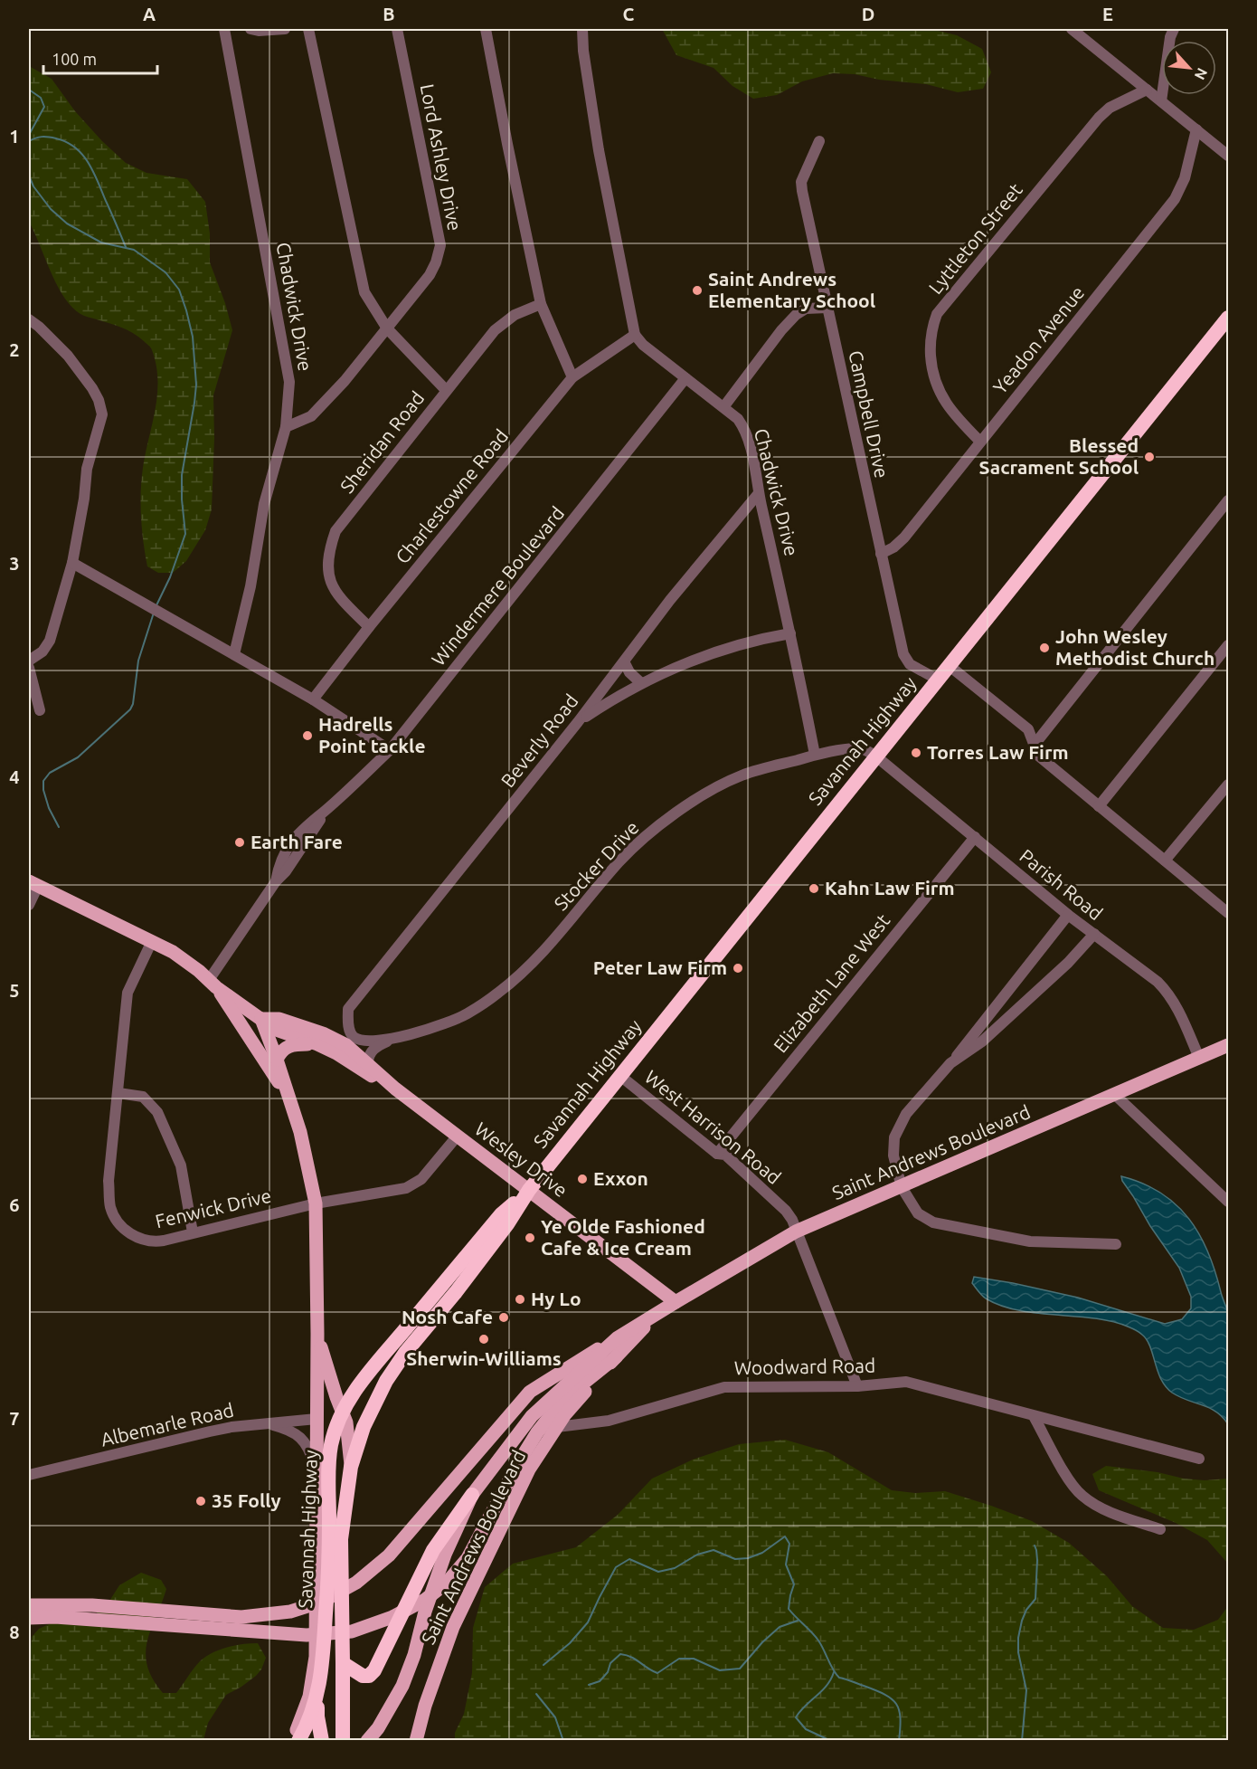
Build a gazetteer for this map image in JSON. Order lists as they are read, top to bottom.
{
  "streets": {
    "highway": ["Savannah Highway"],
    "main road": ["Saint Andrews Boulevard", "Wesley Drive"],
    "street": [
      "Lord Ashley Drive",
      "Lyttleton Street",
      "Chadwick Drive",
      "Yeadon Avenue",
      "Campbell Drive",
      "Sheridan Road",
      "Charlestowne Road",
      "Windermere Boulevard",
      "Beverly Road",
      "Stocker Drive",
      "Parish Road",
      "Elizabeth Lane West",
      "West Harrison Road",
      "Fenwick Drive",
      "Woodward Road",
      "Albemarle Road"
    ]
  },
  "crossings": [
    ["Lord Ashley Drive", "Chadwick Drive"],
    ["Lyttleton Street", "Yeadon Avenue"],
    ["Chadwick Drive", "Charlestowne Road"],
    ["Chadwick Drive", "Windermere Boulevard"],
    ["Chadwick Drive", "Beverly Road"],
    ["Chadwick Drive", "Stocker Drive"],
    ["Yeadon Avenue", "Campbell Drive"],
    ["Campbell Drive", "Savannah Highway"],
    ["Sheridan Road", "Charlestowne Road"],
    ["Beverly Road", "Stocker Drive"],
    ["Savannah Highway", "Stocker Drive"],
    ["Savannah Highway", "Parish Road"],
    ["Savannah Highway", "West Harrison Road"],
    ["Savannah Highway", "Wesley Drive"],
    ["Stocker Drive", "Parish Road"],
    ["Stocker Drive", "Wesley Drive"],
    ["Parish Road", "Elizabeth Lane West"],
    ["Parish Road", "Saint Andrews Boulevard"],
    ["Elizabeth Lane West", "West Harrison Road"],
    ["West Harrison Road", "Saint Andrews Boulevard"],
    ["West Harrison Road", "Woodward Road"],
    ["Saint Andrews Boulevard", "Wesley Drive"],
    ["Saint Andrews Boulevard", "Woodward Road"],
    ["Wesley Drive", "Fenwick Drive"]
  ],
  "places": [
    "Saint Andrews Elementary School",
    "Blessed Sacrament School",
    "John Wesley Methodist Church",
    "Hadrells Point tackle",
    "Torres Law Firm",
    "Earth Fare",
    "Kahn Law Firm",
    "Peter Law Firm",
    "Exxon",
    "Ye Olde Fashioned Cafe & Ice Cream",
    "Hy Lo",
    "Nosh Cafe",
    "Sherwin-Williams",
    "35 Folly"
  ],
  "scale_bar": "100 m",
  "north": "bottom right",
  "grid": {
    "columns": [
      "A",
      "B",
      "C",
      "D",
      "E"
    ],
    "rows": [
      "1",
      "2",
      "3",
      "4",
      "5",
      "6",
      "7",
      "8"
    ]
  }
}
